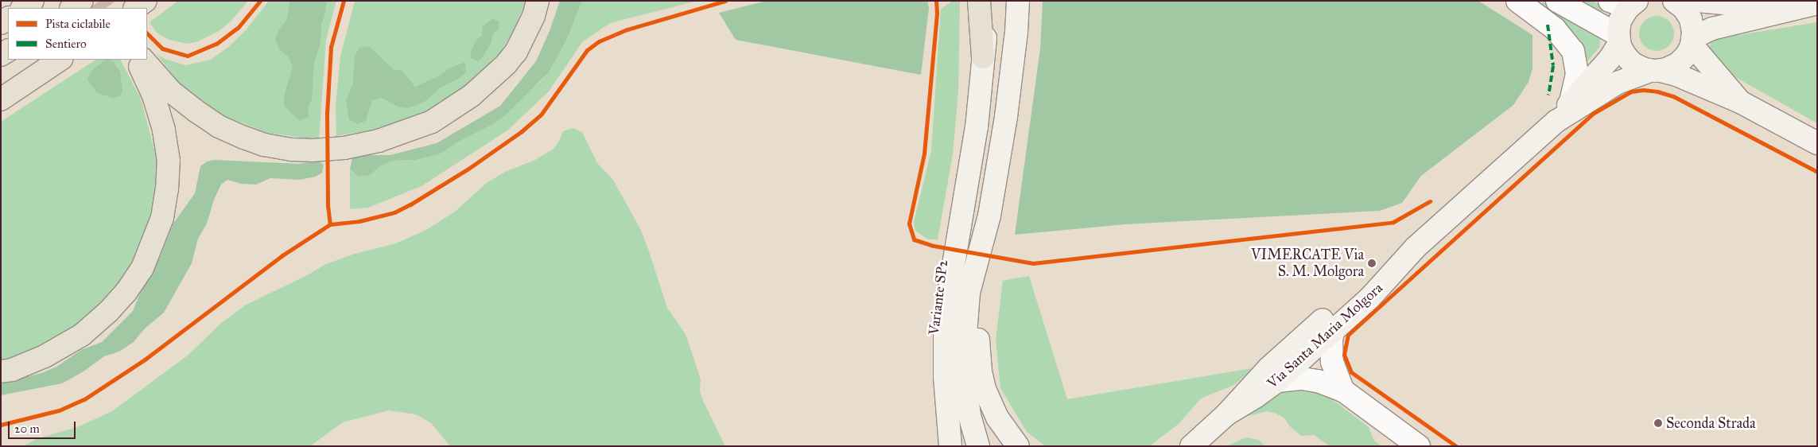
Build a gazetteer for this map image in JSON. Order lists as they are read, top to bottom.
{
  "streets": {
    "street": ["Variante SP2", "Via Santa Maria Molgora"]
  },
  "places": ["VIMERCATE Via S. M. Molgora", "Seconda Strada"],
  "legend": ["Pista ciclabile", "Sentiero"],
  "scale_bar": "20 m"
}
